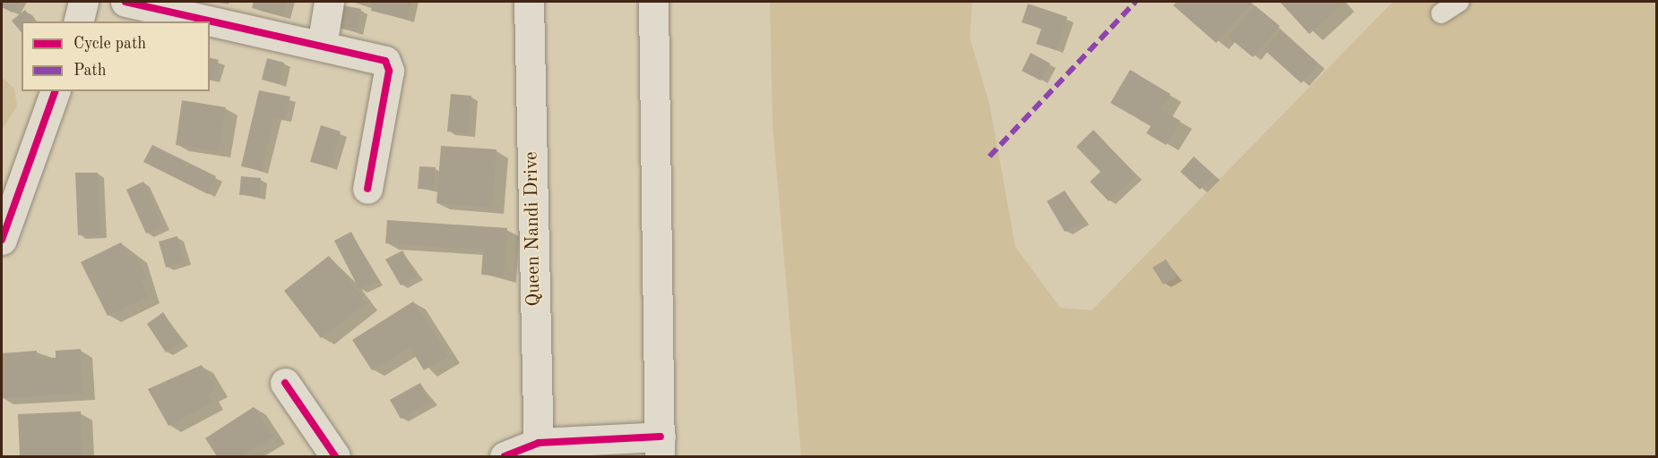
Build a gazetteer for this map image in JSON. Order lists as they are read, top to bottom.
{
  "streets": {
    "street": ["Queen Nandi Drive"]
  },
  "legend": ["Cycle path", "Path"]
}
